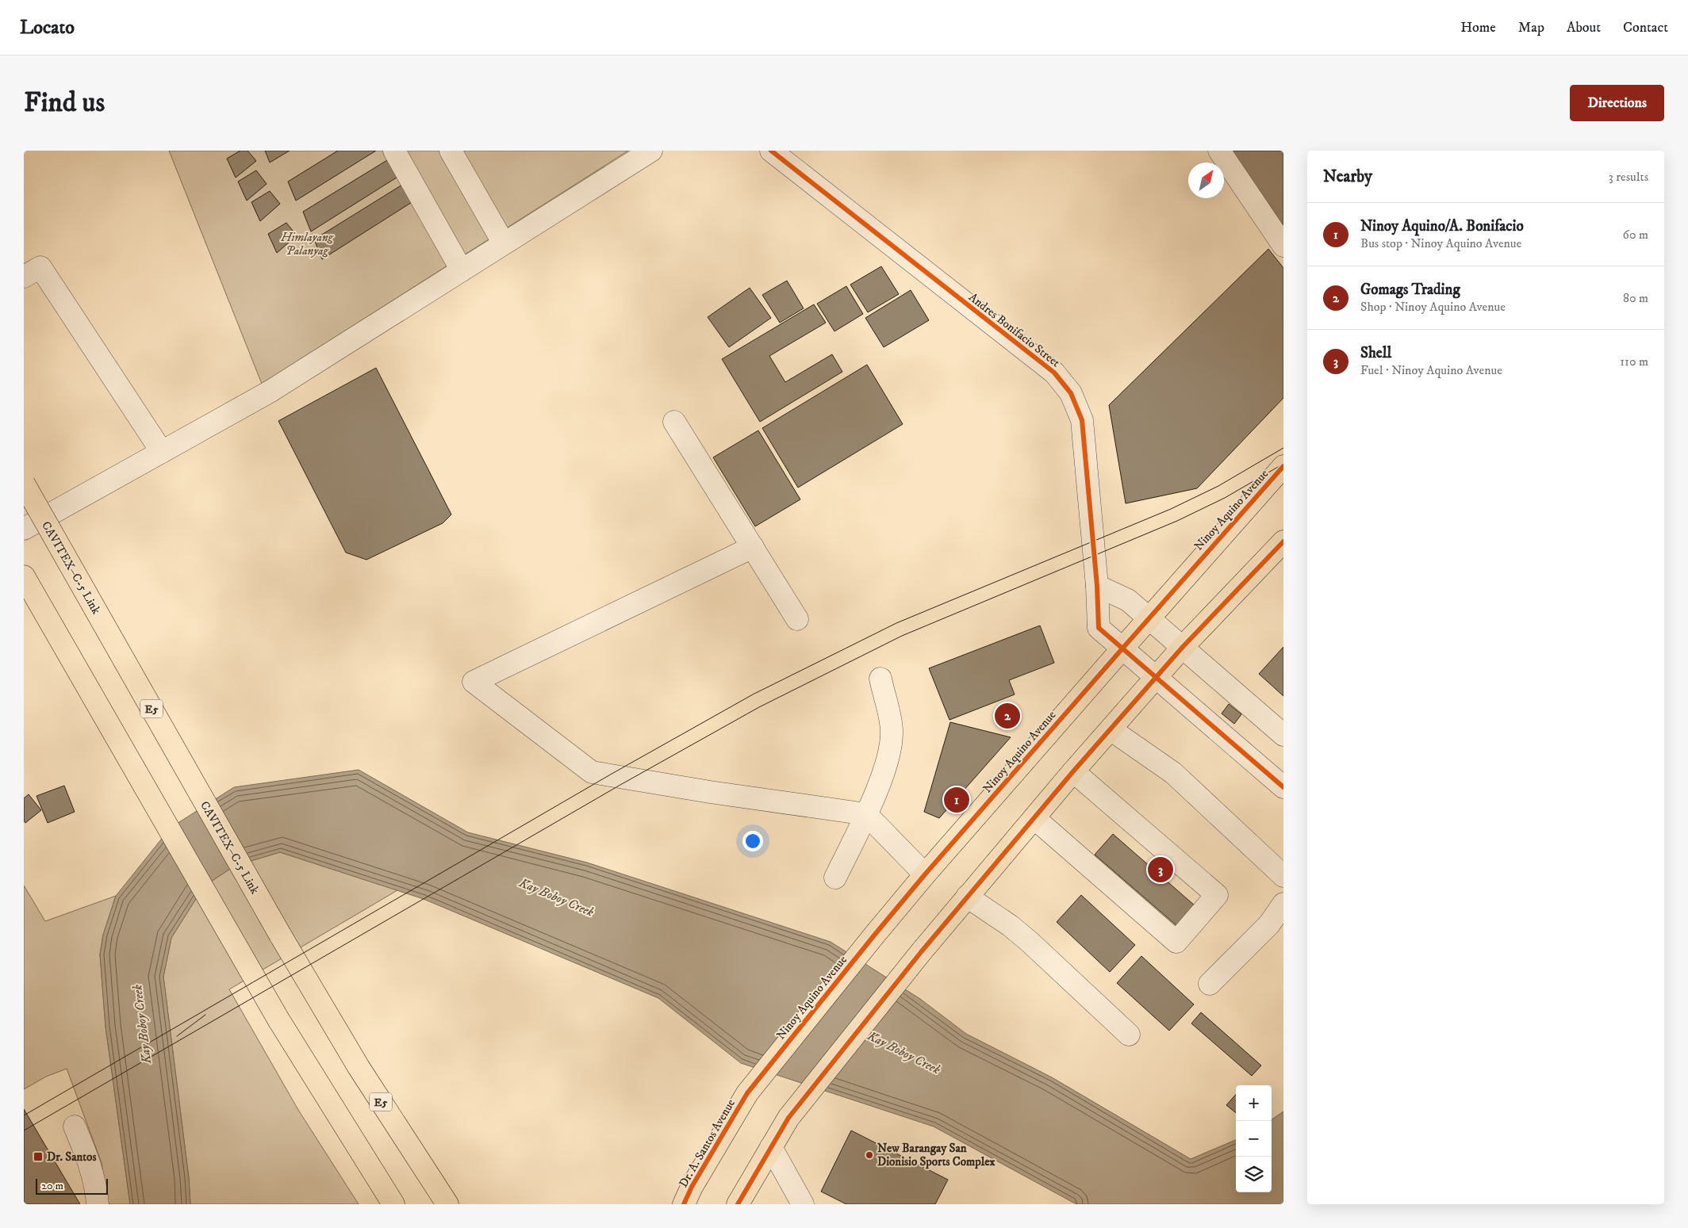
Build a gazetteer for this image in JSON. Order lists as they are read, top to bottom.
{
  "streets": {
    "main road": [
      "Ninoy Aquino Avenue",
      "CAVITEX–C-5 Link",
      "E5",
      "Dr. A. Santos Avenue"
    ],
    "street": ["Andres Bonifacio Street"]
  },
  "crossings": [
    ["Andres Bonifacio Street", "Ninoy Aquino Avenue"],
    ["Ninoy Aquino Avenue", "Dr. A. Santos Avenue"]
  ],
  "water": ["Kay Boboy Creek"],
  "parks": ["Himlayang Palanyag"],
  "places": {
    "other": ["New Barangay San Dionisio Sports Complex"],
    "transit": ["Dr. Santos"]
  },
  "scale_bar": "20 m",
  "north": "top right",
  "page": {
    "header": "Locato",
    "nav": [
      "Home",
      "Map",
      "About",
      "Contact"
    ],
    "buttons": "Directions",
    "title": "Find us",
    "heading": ["Nearby", "3 results"],
    "list": [
      {
        "mark": "1",
        "name": "Ninoy Aquino/A. Bonifacio",
        "note": "Bus stop · Ninoy Aquino Avenue",
        "value": "60 m"
      },
      {
        "mark": "2",
        "name": "Gomags Trading",
        "note": "Shop · Ninoy Aquino Avenue",
        "value": "80 m"
      },
      {
        "mark": "3",
        "name": "Shell",
        "note": "Fuel · Ninoy Aquino Avenue",
        "value": "110 m"
      }
    ],
    "pins": ["2", "1", "3"],
    "map_buttons": ["+", "−"],
    "scale": "20 m"
  }
}
